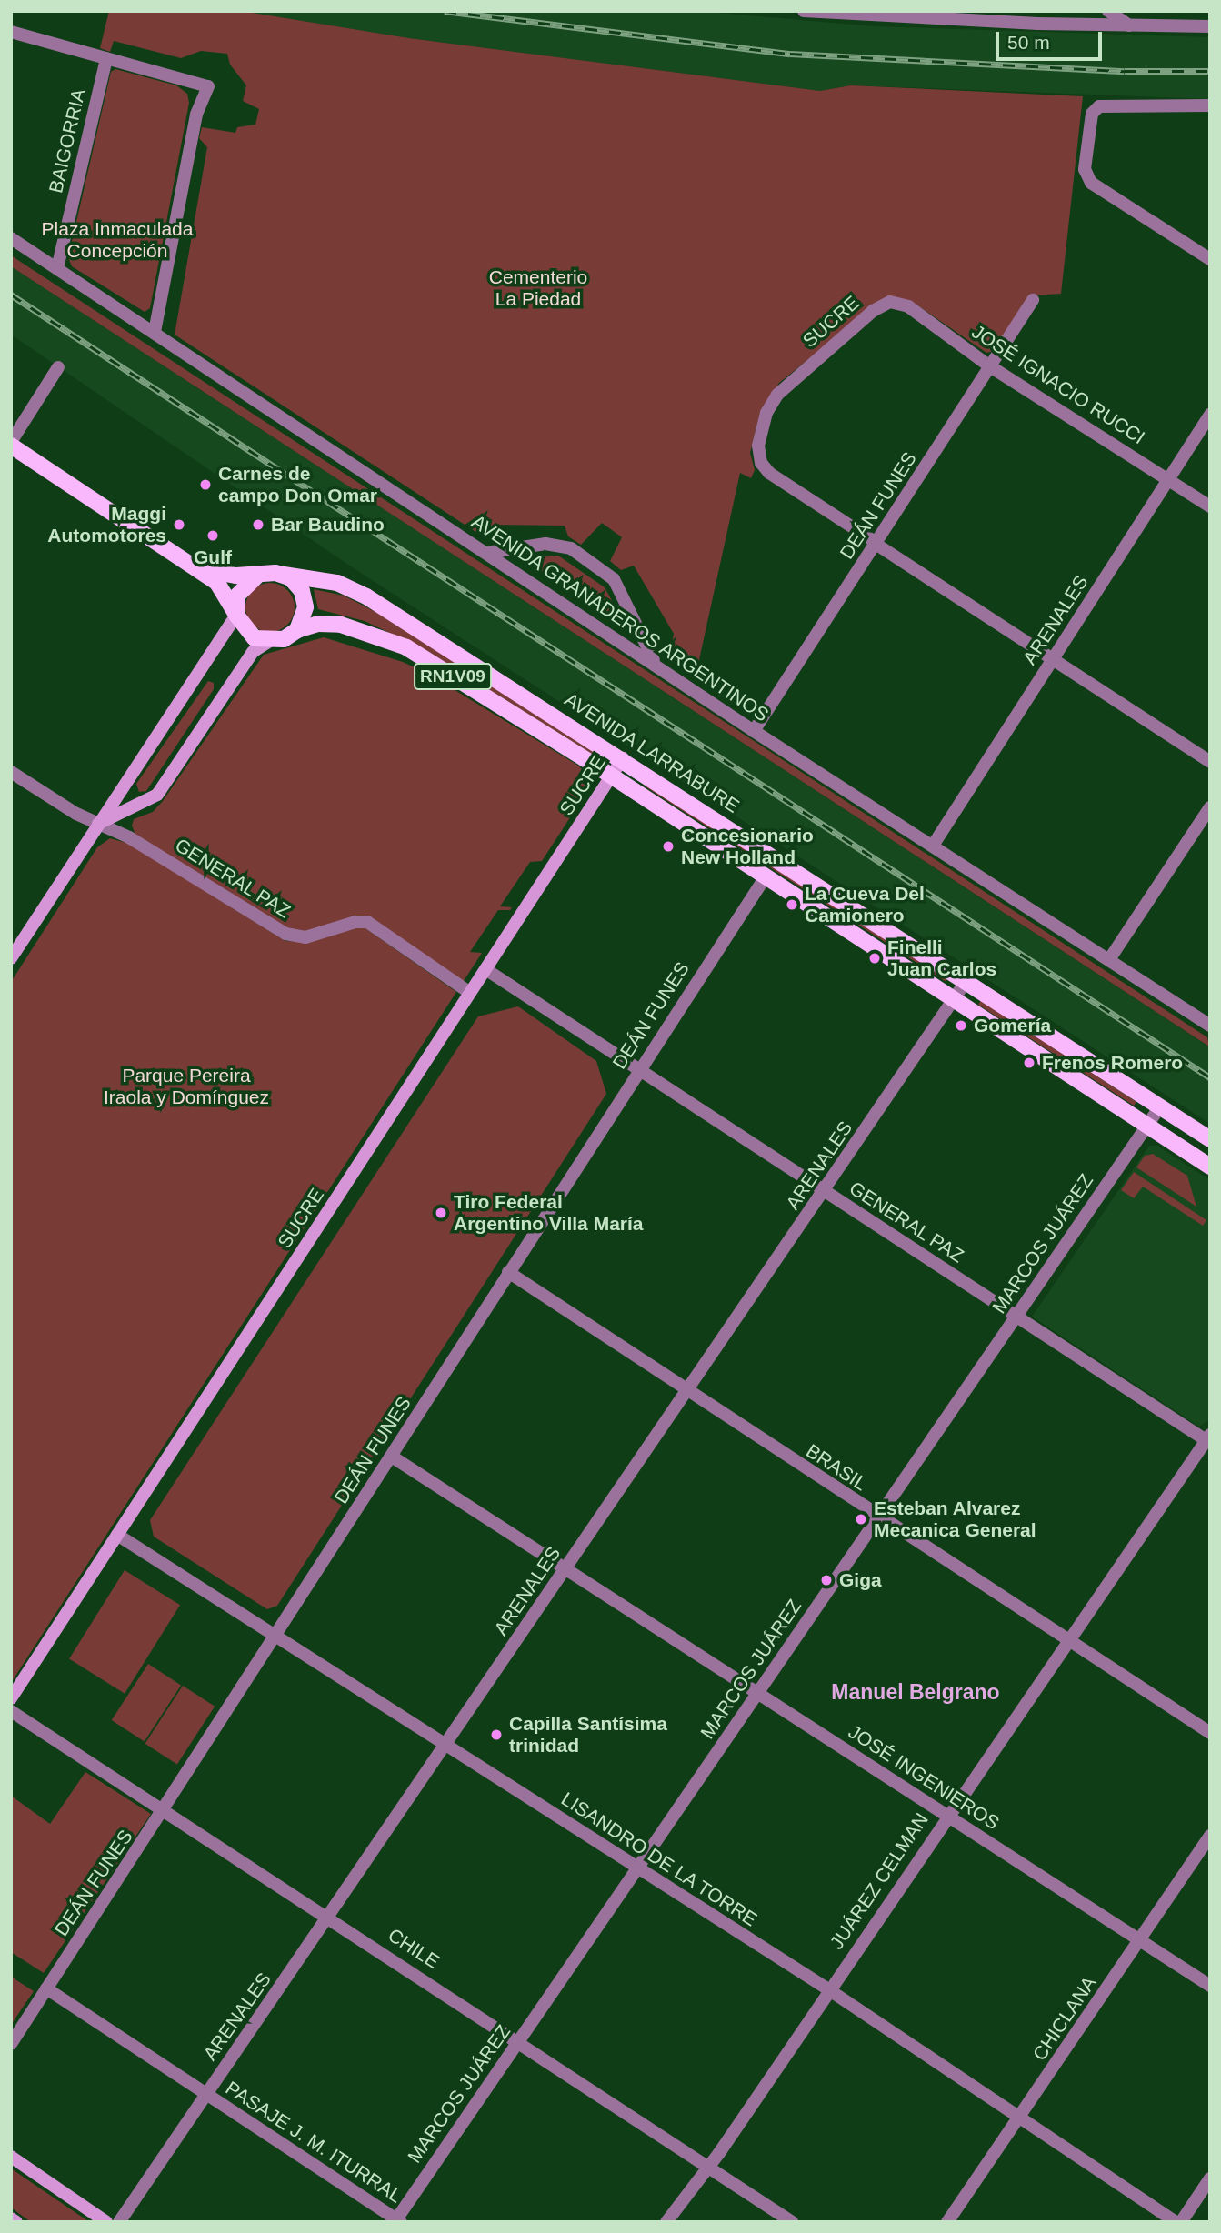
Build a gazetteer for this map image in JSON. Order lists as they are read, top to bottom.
{
  "streets": {
    "main road": ["SUCRE", "RN1V09", "AVENIDA LARRABURE"],
    "street": [
      "BAIGORRIA",
      "JOSÉ IGNACIO RUCCI",
      "DEÁN FUNES",
      "AVENIDA GRANADEROS ARGENTINOS",
      "ARENALES",
      "GENERAL PAZ",
      "MARCOS JUÁREZ",
      "BRASIL",
      "JOSÉ INGENIEROS",
      "LISANDRO DE LA TORRE",
      "JUÁREZ CELMAN",
      "CHILE",
      "CHICLANA",
      "PASAJE J. M. ITURRAL"
    ]
  },
  "crossings": [
    ["BAIGORRIA", "AVENIDA GRANADEROS ARGENTINOS"],
    ["SUCRE", "JOSÉ IGNACIO RUCCI"],
    ["SUCRE", "DEÁN FUNES"],
    ["SUCRE", "RN1V09"],
    ["SUCRE", "AVENIDA LARRABURE"],
    ["SUCRE", "GENERAL PAZ"],
    ["SUCRE", "LISANDRO DE LA TORRE"],
    ["JOSÉ IGNACIO RUCCI", "DEÁN FUNES"],
    ["JOSÉ IGNACIO RUCCI", "ARENALES"],
    ["DEÁN FUNES", "AVENIDA GRANADEROS ARGENTINOS"],
    ["DEÁN FUNES", "RN1V09"],
    ["DEÁN FUNES", "GENERAL PAZ"],
    ["DEÁN FUNES", "BRASIL"],
    ["DEÁN FUNES", "JOSÉ INGENIEROS"],
    ["DEÁN FUNES", "LISANDRO DE LA TORRE"],
    ["DEÁN FUNES", "CHILE"],
    ["DEÁN FUNES", "PASAJE J. M. ITURRAL"],
    ["AVENIDA GRANADEROS ARGENTINOS", "ARENALES"],
    ["ARENALES", "RN1V09"],
    ["ARENALES", "AVENIDA LARRABURE"],
    ["ARENALES", "GENERAL PAZ"],
    ["ARENALES", "BRASIL"],
    ["ARENALES", "JOSÉ INGENIEROS"],
    ["ARENALES", "LISANDRO DE LA TORRE"],
    ["ARENALES", "CHILE"],
    ["ARENALES", "PASAJE J. M. ITURRAL"],
    ["RN1V09", "AVENIDA LARRABURE"],
    ["RN1V09", "MARCOS JUÁREZ"],
    ["AVENIDA LARRABURE", "MARCOS JUÁREZ"],
    ["GENERAL PAZ", "MARCOS JUÁREZ"],
    ["GENERAL PAZ", "JUÁREZ CELMAN"],
    ["MARCOS JUÁREZ", "BRASIL"],
    ["MARCOS JUÁREZ", "JOSÉ INGENIEROS"],
    ["MARCOS JUÁREZ", "LISANDRO DE LA TORRE"],
    ["MARCOS JUÁREZ", "CHILE"],
    ["MARCOS JUÁREZ", "PASAJE J. M. ITURRAL"],
    ["BRASIL", "JUÁREZ CELMAN"],
    ["JOSÉ INGENIEROS", "JUÁREZ CELMAN"],
    ["JOSÉ INGENIEROS", "CHICLANA"],
    ["LISANDRO DE LA TORRE", "JUÁREZ CELMAN"],
    ["LISANDRO DE LA TORRE", "CHICLANA"],
    ["JUÁREZ CELMAN", "CHILE"]
  ],
  "districts": ["Manuel Belgrano"],
  "parks": ["Plaza Inmaculada Concepción", "Cementerio La Piedad", "Parque Pereira Iraola y Domínguez"],
  "places": [
    "Carnes de campo Don Omar",
    "Maggi Automotores",
    "Bar Baudino",
    "Gulf",
    "Concesionario New Holland",
    "La Cueva Del Camionero",
    "Finelli Juan Carlos",
    "Gomería",
    "Frenos Romero",
    "Tiro Federal Argentino Villa María",
    "Esteban Alvarez Mecanica General",
    "Giga",
    "Capilla Santísima trinidad"
  ],
  "scale_bar": "50 m"
}
